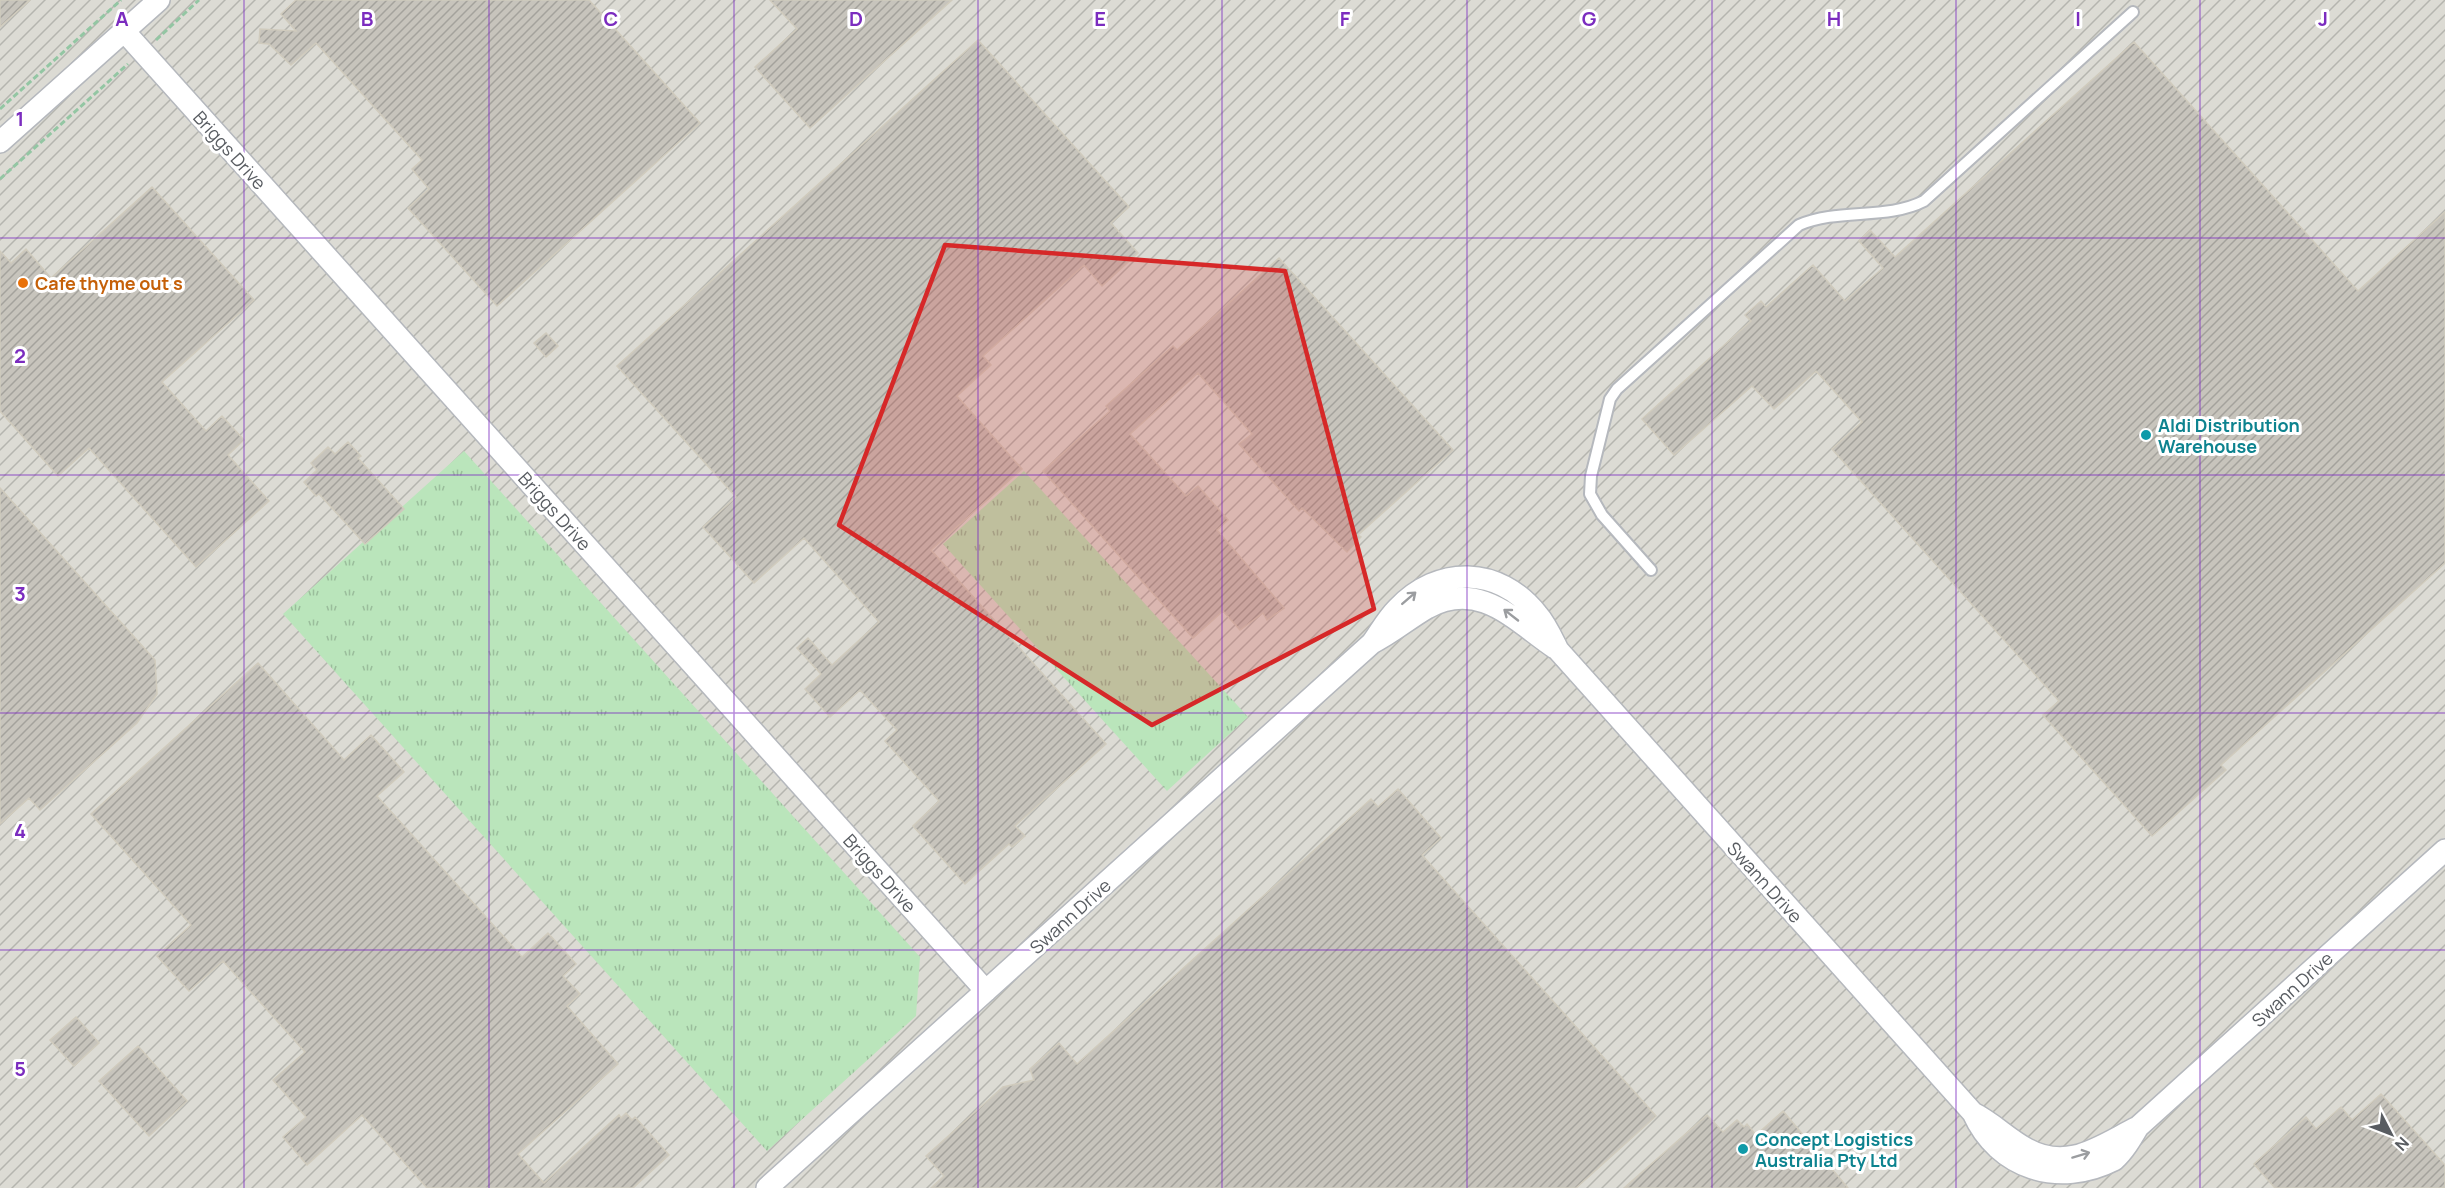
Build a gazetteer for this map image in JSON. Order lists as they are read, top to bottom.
{
  "streets": {
    "street": ["Briggs Drive", "Swann Drive"]
  },
  "crossings": [
    ["Briggs Drive", "Swann Drive"]
  ],
  "places": ["Cafe thyme out s", "Aldi Distribution Warehouse", "Concept Logistics Australia Pty Ltd"],
  "north": "bottom right",
  "grid": {
    "columns": [
      "A",
      "B",
      "C",
      "D",
      "E",
      "F",
      "G",
      "H",
      "I",
      "J"
    ],
    "rows": [
      "1",
      "2",
      "3",
      "4",
      "5"
    ]
  }
}
